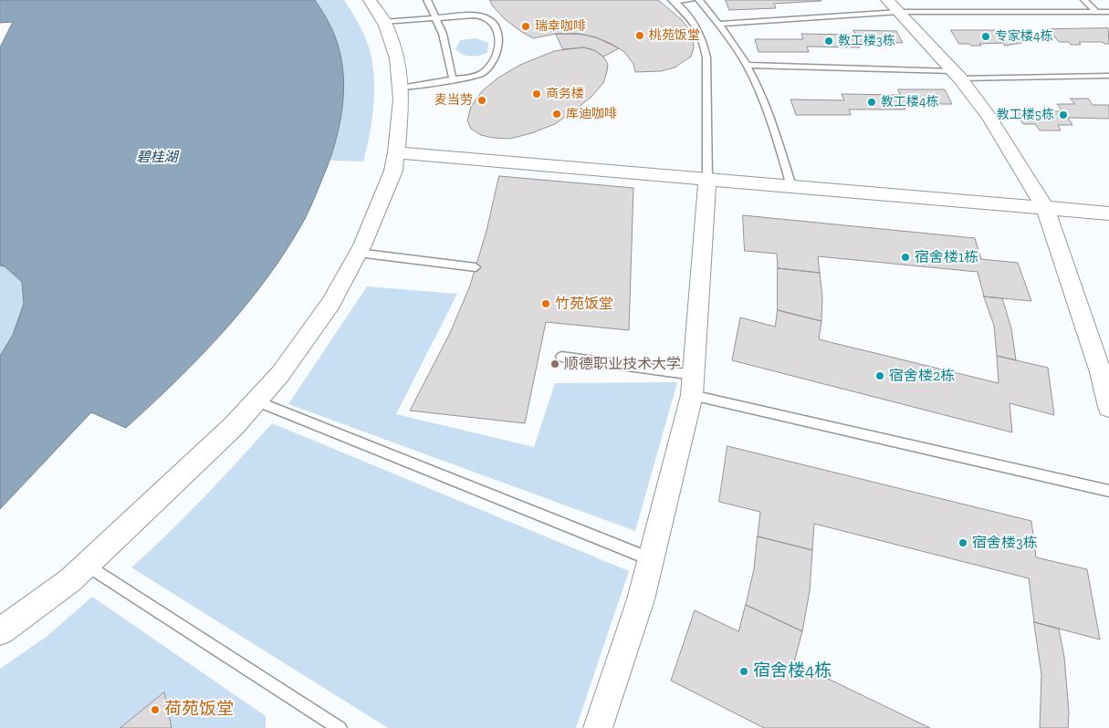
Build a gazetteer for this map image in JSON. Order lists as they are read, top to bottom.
{
  "water": ["碧桂湖"],
  "places": [
    "瑞幸咖啡",
    "桃苑饭堂",
    "专家楼4栋",
    "教工楼3栋",
    "商务楼",
    "麦当劳",
    "教工楼4栋",
    "库迪咖啡",
    "教工楼5栋",
    "宿舍楼1栋",
    "竹苑饭堂",
    "顺德职业技术大学",
    "宿舍楼2栋",
    "宿舍楼3栋",
    "宿舍楼4栋",
    "荷苑饭堂"
  ]
}
